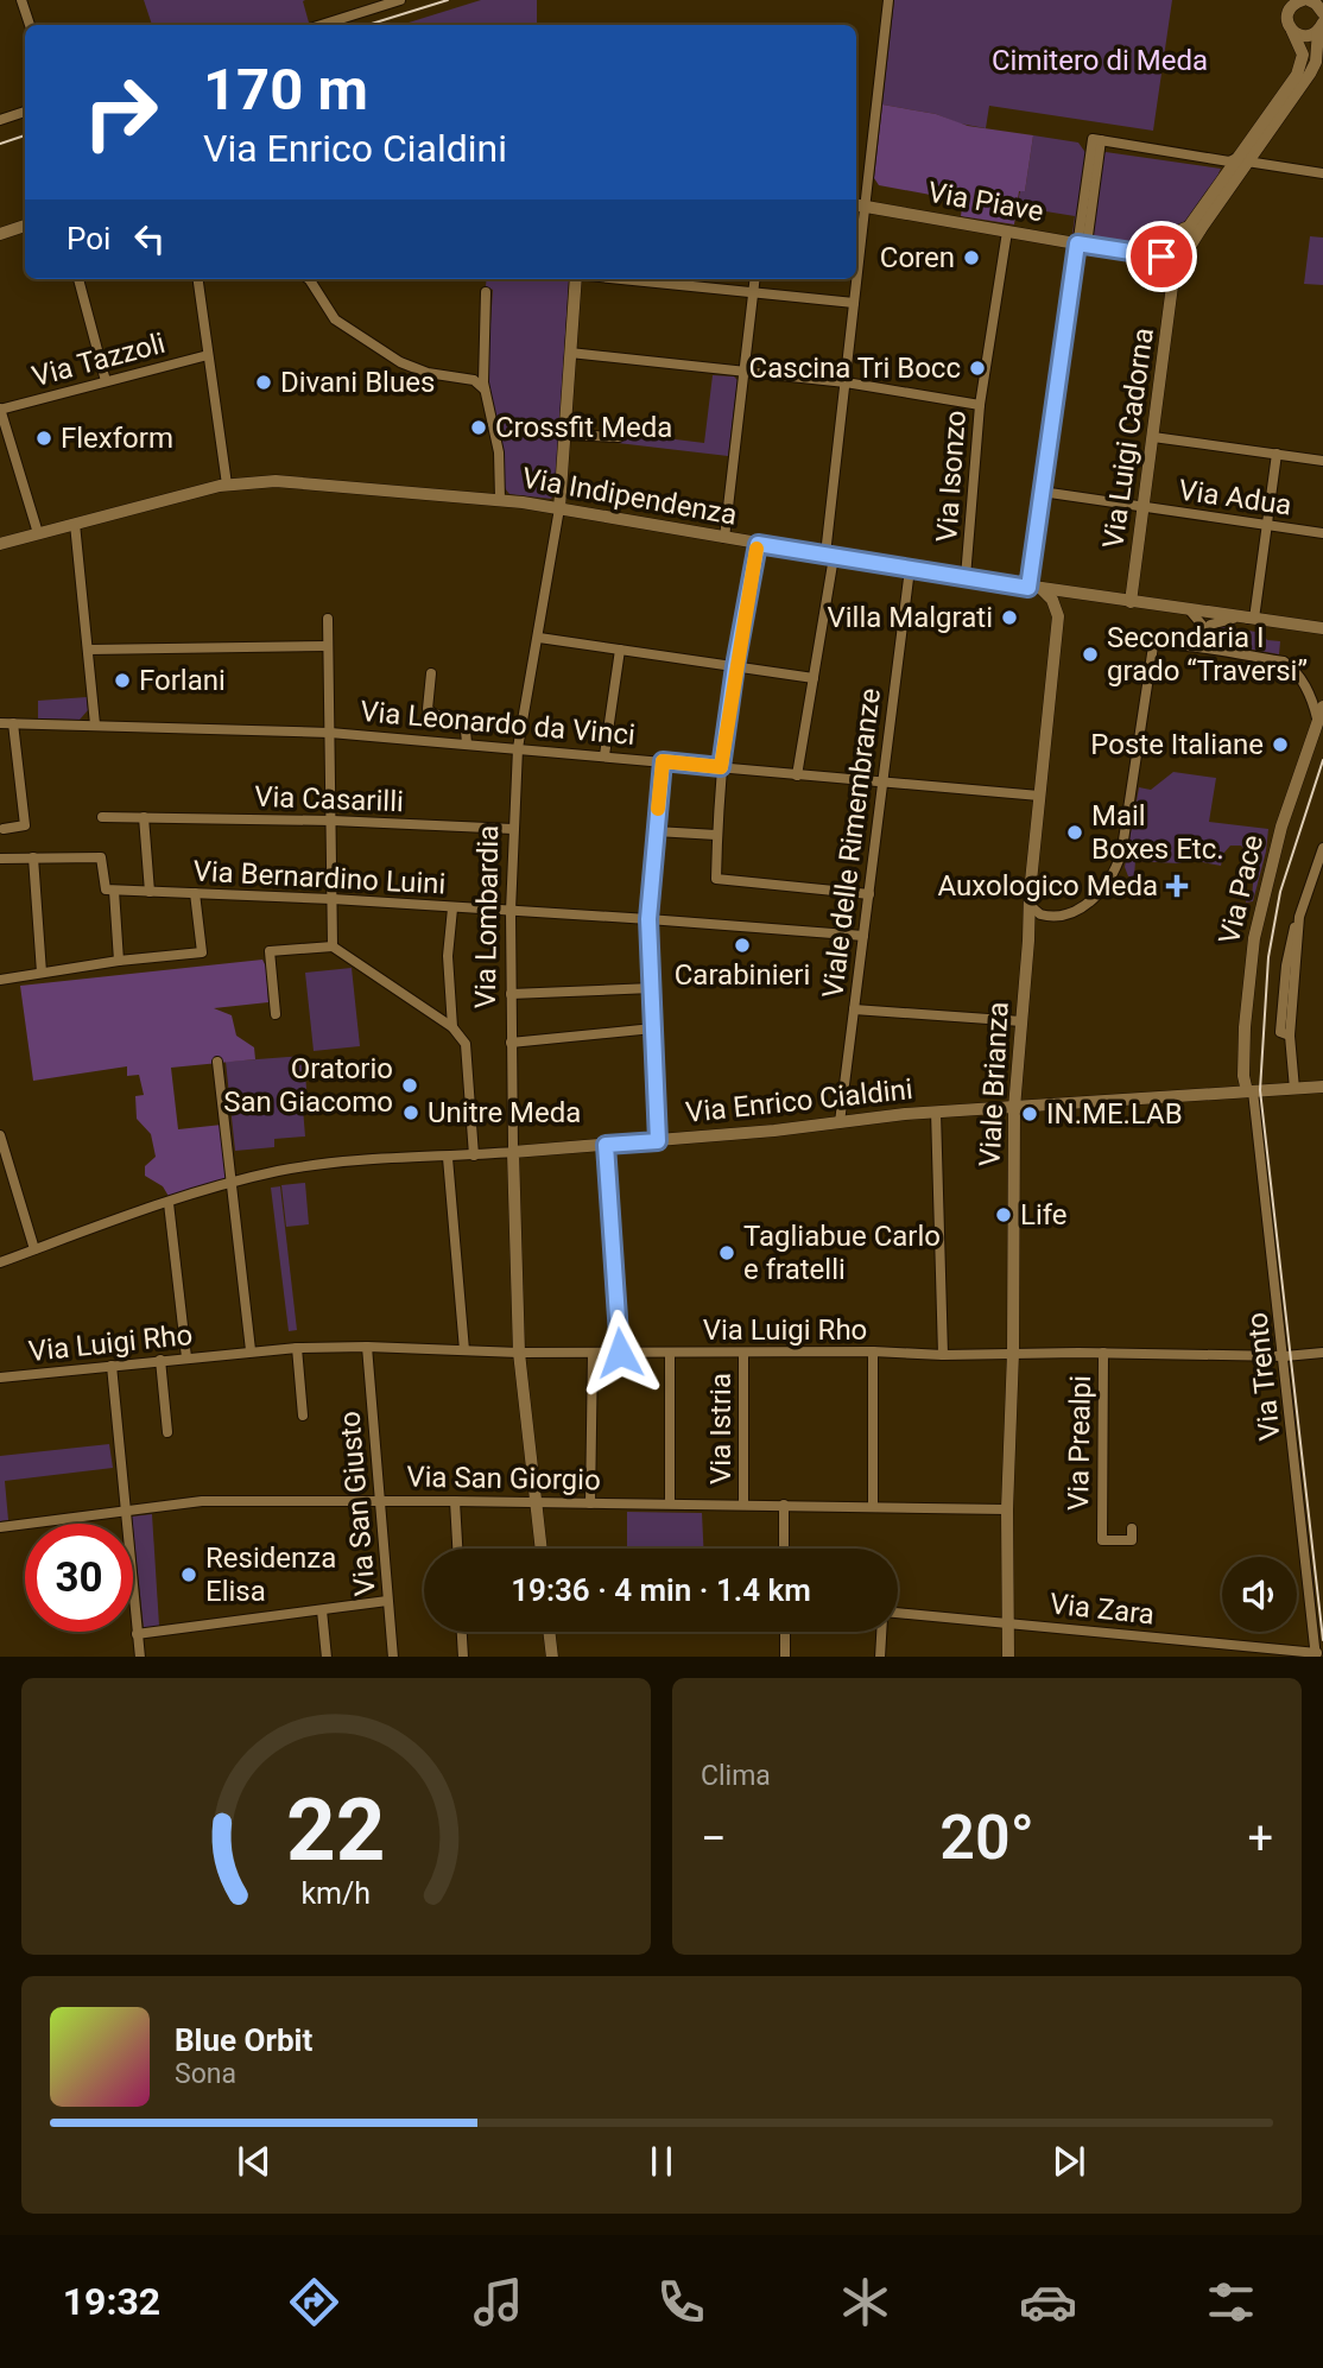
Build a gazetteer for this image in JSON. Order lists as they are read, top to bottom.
{
  "streets": {
    "street": [
      "Via Piave",
      "Via Tazzoli",
      "Via Luigi Cadorna",
      "Via Isonzo",
      "Via Indipendenza",
      "Via Adua",
      "Via Leonardo da Vinci",
      "Via Casarilli",
      "Viale delle Rimembranze",
      "Via Bernardino Luini",
      "Via Pace",
      "Via Lombardia",
      "Viale Brianza",
      "Via Enrico Cialdini",
      "Via Luigi Rho",
      "Via Trento",
      "Via Istria",
      "Via Prealpi",
      "Via San Giorgio",
      "Via San Giusto",
      "Via Zara"
    ]
  },
  "crossings": [
    ["Via Piave", "Via Luigi Cadorna"],
    ["Via Piave", "Via Isonzo"],
    ["Via Luigi Cadorna", "Via Indipendenza"],
    ["Via Luigi Cadorna", "Via Adua"],
    ["Via Isonzo", "Via Indipendenza"],
    ["Via Indipendenza", "Viale delle Rimembranze"],
    ["Via Indipendenza", "Via Lombardia"],
    ["Via Indipendenza", "Viale Brianza"],
    ["Via Leonardo da Vinci", "Viale delle Rimembranze"],
    ["Via Leonardo da Vinci", "Via Lombardia"],
    ["Via Leonardo da Vinci", "Viale Brianza"],
    ["Via Casarilli", "Via Lombardia"],
    ["Viale delle Rimembranze", "Via Bernardino Luini"],
    ["Viale delle Rimembranze", "Via Enrico Cialdini"],
    ["Via Bernardino Luini", "Via Lombardia"],
    ["Via Pace", "Via Enrico Cialdini"],
    ["Via Pace", "Via Trento"],
    ["Via Lombardia", "Via Enrico Cialdini"],
    ["Via Lombardia", "Via Luigi Rho"],
    ["Via Lombardia", "Via San Giorgio"],
    ["Viale Brianza", "Via Enrico Cialdini"],
    ["Viale Brianza", "Via Luigi Rho"],
    ["Viale Brianza", "Via San Giorgio"],
    ["Viale Brianza", "Via Zara"],
    ["Via Enrico Cialdini", "Via Trento"],
    ["Via Luigi Rho", "Via Trento"],
    ["Via Luigi Rho", "Via Istria"],
    ["Via Luigi Rho", "Via Prealpi"],
    ["Via Luigi Rho", "Via San Giusto"],
    ["Via Trento", "Via Zara"],
    ["Via Istria", "Via San Giorgio"],
    ["Via San Giorgio", "Via San Giusto"]
  ],
  "parks": ["Cimitero di Meda"],
  "places": {
    "other": [
      "Coren",
      "Cascina Tri Bocc",
      "Divani Blues",
      "Crossfit Meda",
      "Flexform",
      "Villa Malgrati",
      "Secondaria I grado “Traversi”",
      "Forlani",
      "Poste Italiane",
      "Mail Boxes Etc.",
      "Carabinieri",
      "Oratorio San Giacomo",
      "Unitre Meda",
      "IN.ME.LAB",
      "Life",
      "Tagliabue Carlo e fratelli",
      "Residenza Elisa"
    ],
    "health": ["Auxologico Meda"]
  },
  "page": {
    "turn": ["170 m", "Via Enrico Cialdini"],
    "then": "Poi",
    "limit": "30",
    "trip": "19:36 · 4 min · 1.4 km",
    "tile": "Clima",
    "heat": ["−", "20°", "+"],
    "song": ["Blue Orbit", "Sona"],
    "tabs": "19:32",
    "gauge": ["22", "km/h"]
  }
}
